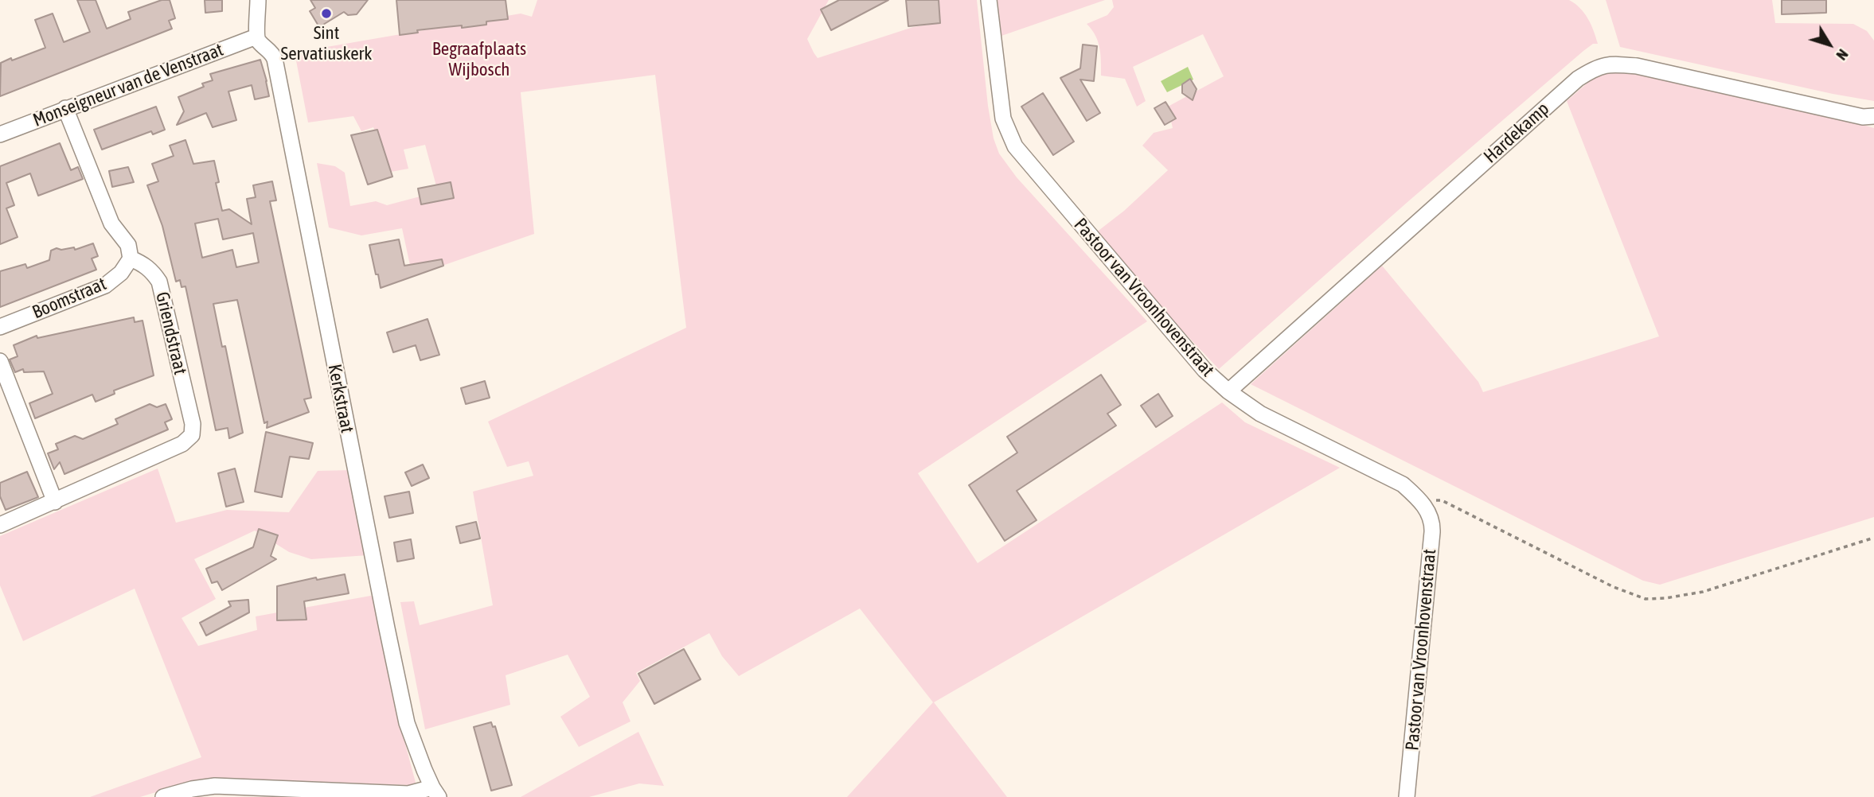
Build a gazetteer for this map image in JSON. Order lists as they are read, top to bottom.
{
  "streets": {
    "street": [
      "Monseigneur van de Venstraat",
      "Hardekamp",
      "Pastoor van Vroonhovenstraat",
      "Boomstraat",
      "Griendstraat",
      "Kerkstraat"
    ]
  },
  "crossings": [
    ["Monseigneur van de Venstraat", "Kerkstraat"],
    ["Hardekamp", "Pastoor van Vroonhovenstraat"],
    ["Boomstraat", "Griendstraat"]
  ],
  "parks": ["Begraafplaats Wijbosch"],
  "places": ["Sint Servatiuskerk"],
  "north": "bottom right"
}
